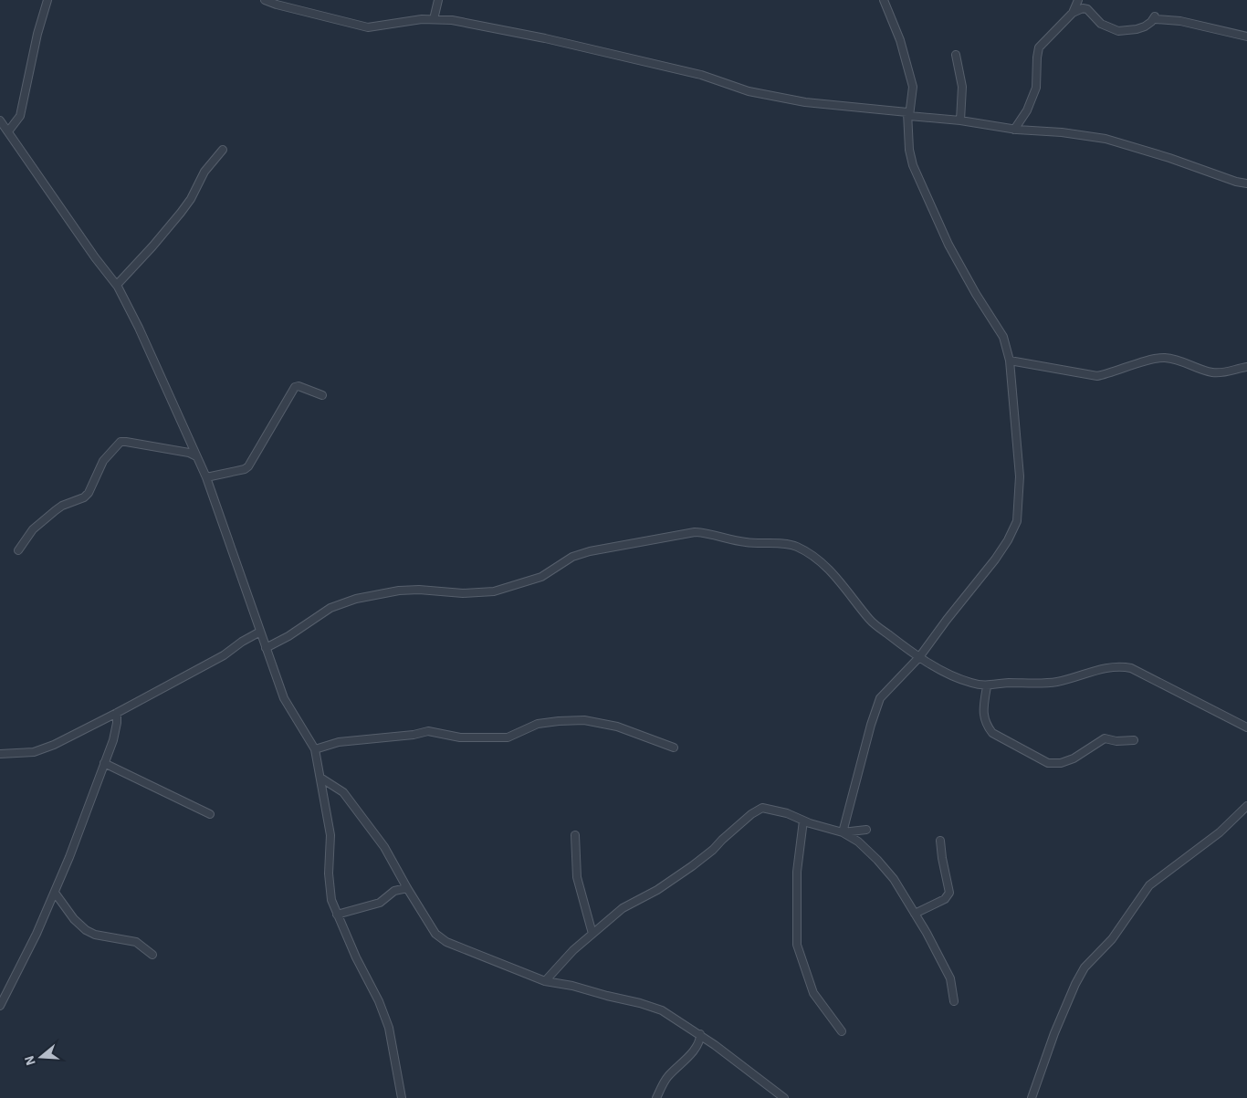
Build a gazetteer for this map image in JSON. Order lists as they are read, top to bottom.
{
  "north": "left"
}
